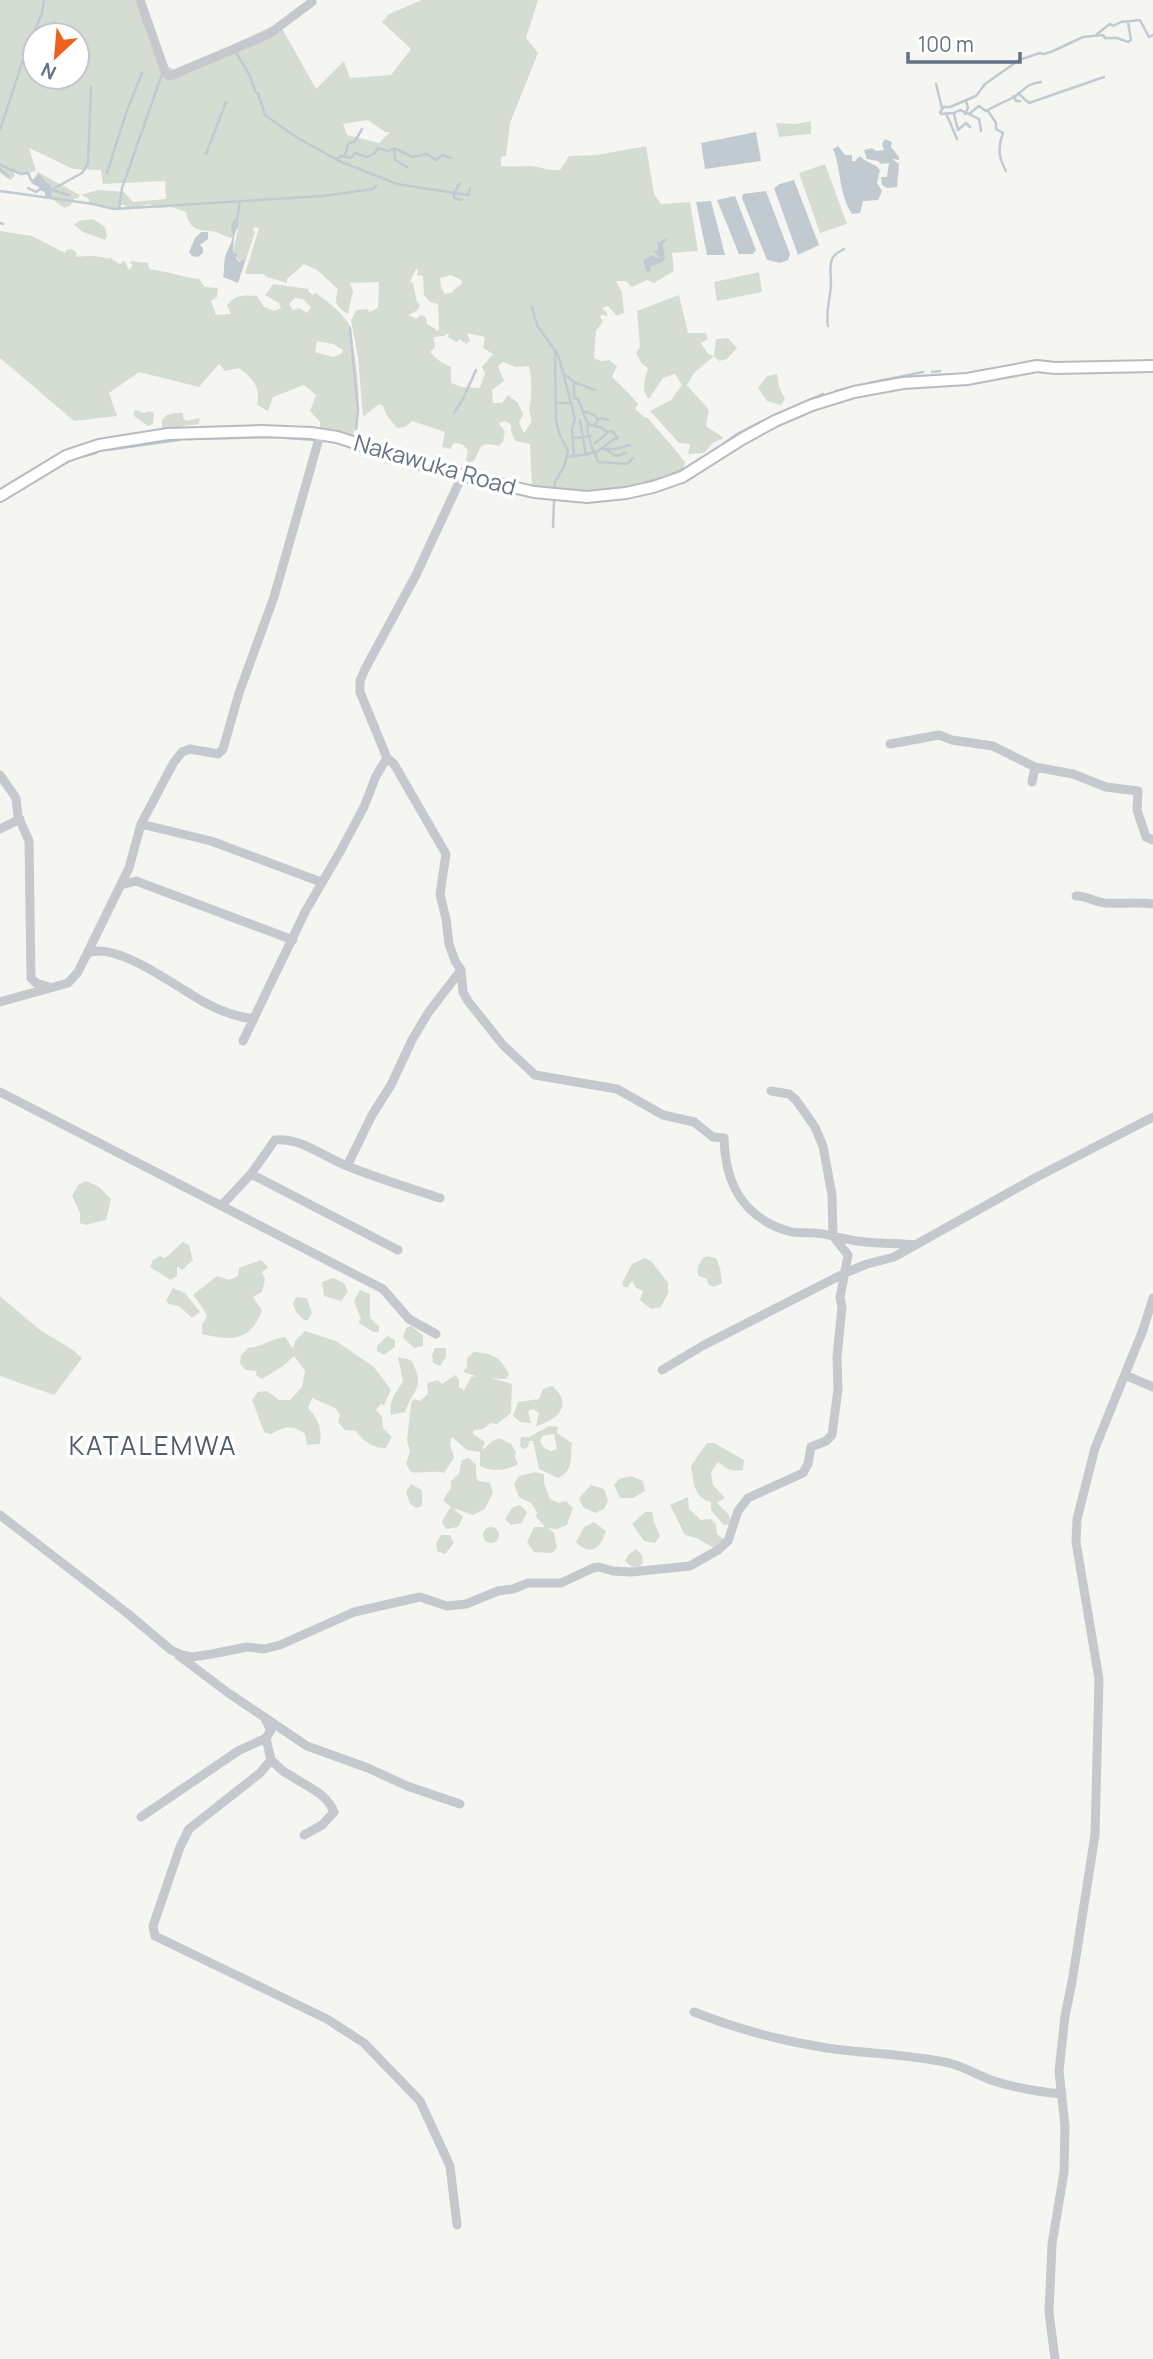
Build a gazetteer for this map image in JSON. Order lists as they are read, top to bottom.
{
  "streets": {
    "main road": ["Nakawuka Road"]
  },
  "districts": ["KATALEMWA"],
  "scale_bar": "100 m",
  "north": "bottom left"
}
